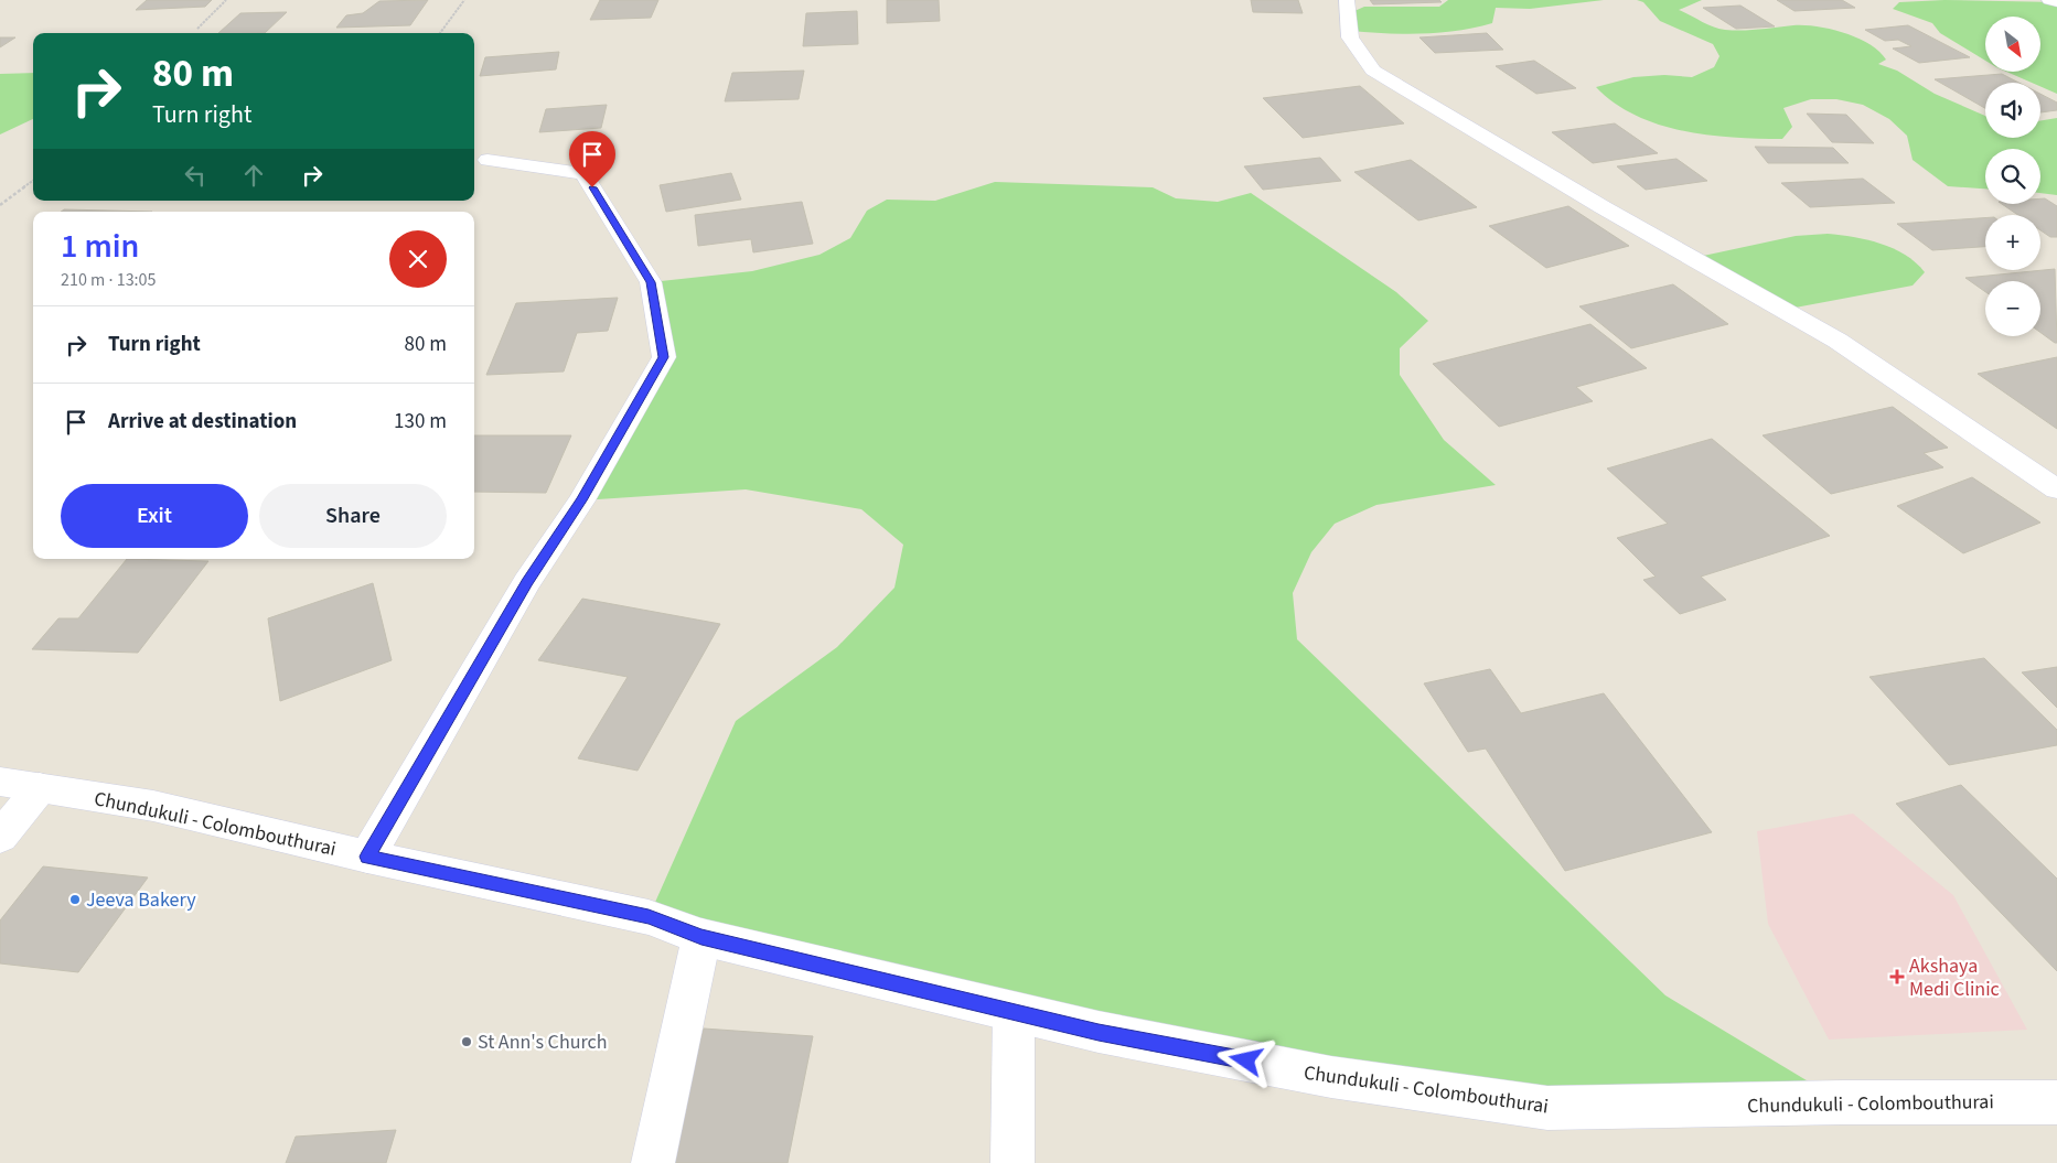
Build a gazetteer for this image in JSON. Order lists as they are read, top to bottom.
{
  "streets": {
    "street": ["Chundukuli - Colombouthurai"]
  },
  "places": {
    "other": ["Jeeva Bakery", "St Ann's Church"],
    "health": ["Akshaya Medi Clinic"]
  },
  "north": "bottom right",
  "page": {
    "map_buttons": ["+", "−"],
    "turn": ["80 m", "Turn right"],
    "heading": ["1 min", "210 m · 13:05"],
    "list": [
      {
        "name": "Turn right",
        "value": "80 m"
      },
      {
        "name": "Arrive at destination",
        "value": "130 m"
      }
    ],
    "buttons": ["Exit", "Share"]
  }
}
